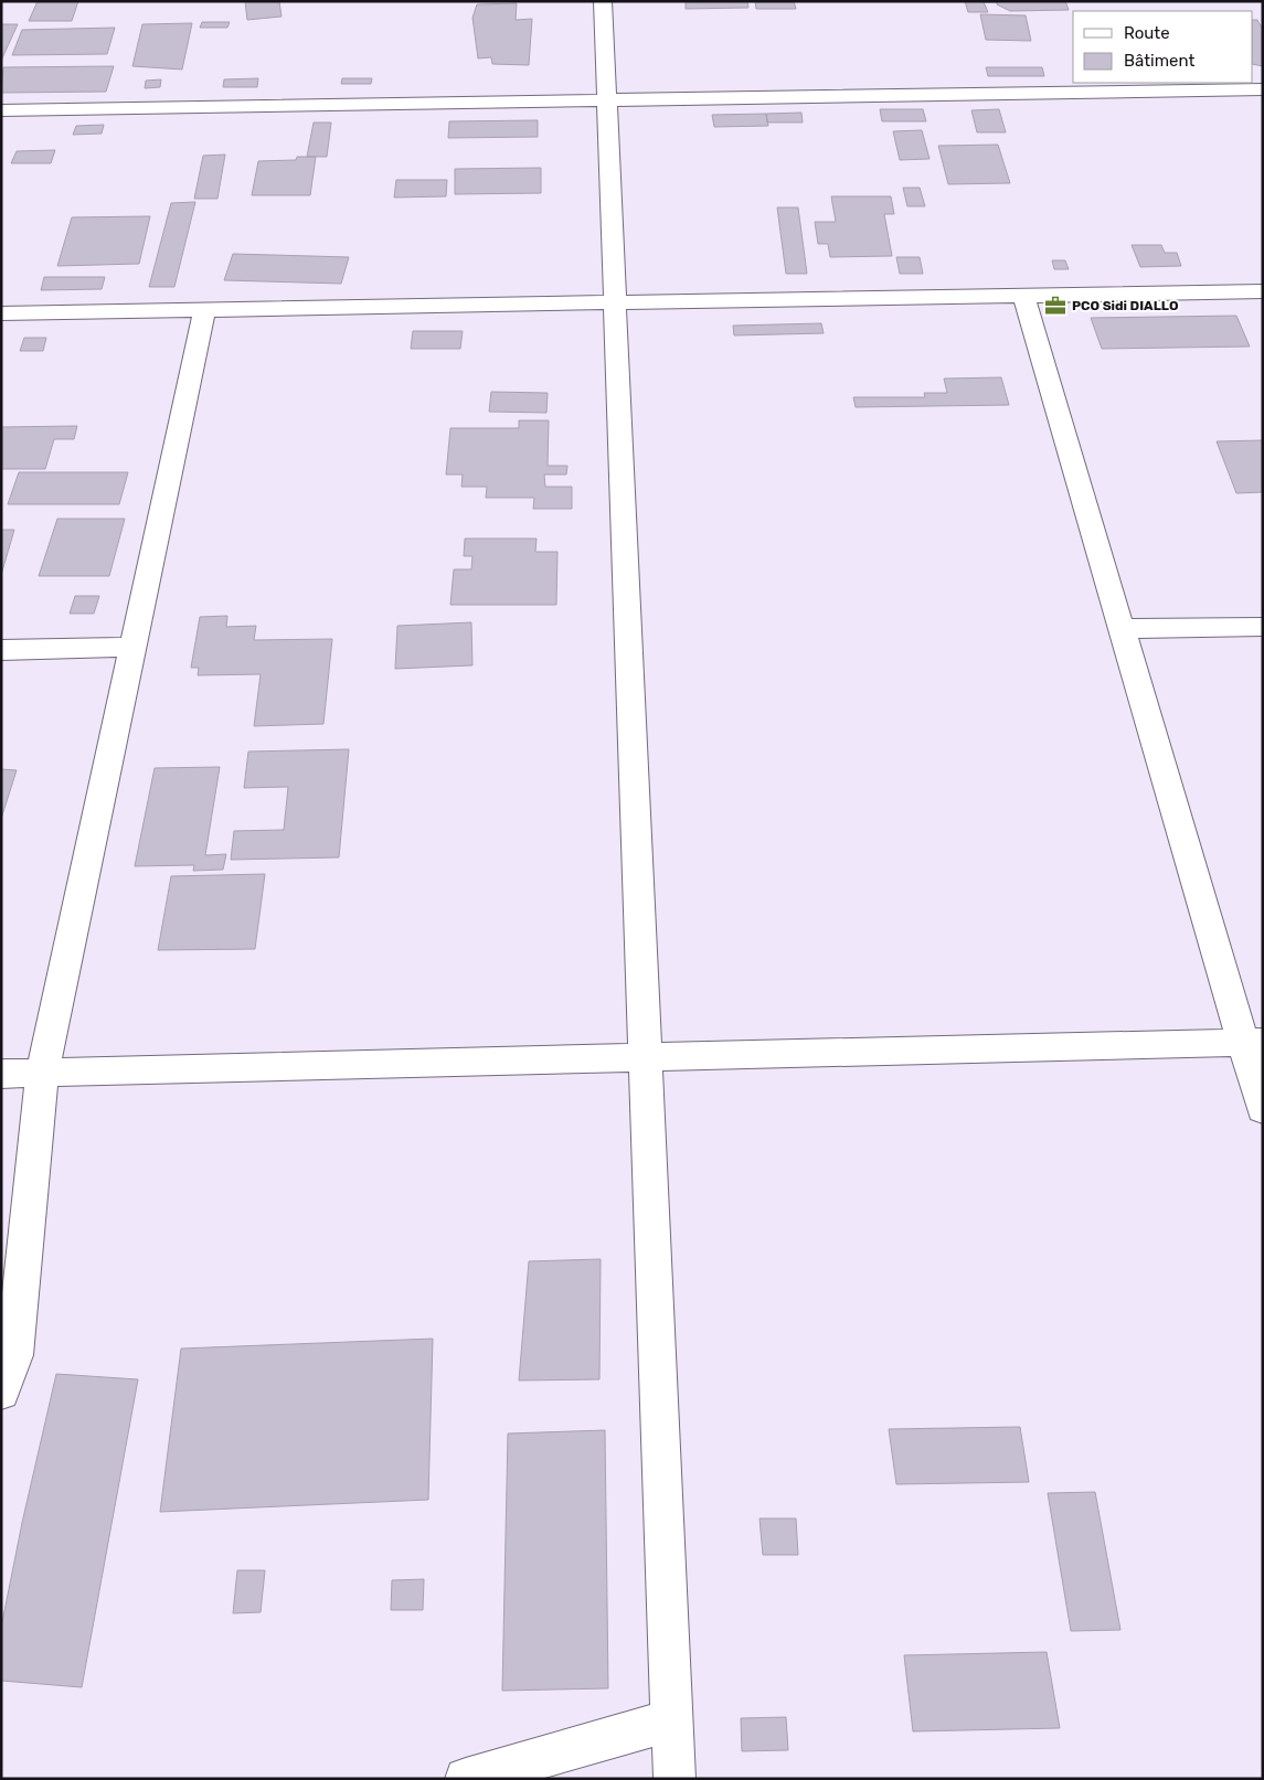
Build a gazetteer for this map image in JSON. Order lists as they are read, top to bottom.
{
  "places": {
    "office": ["PCO Sidi DIALLO"]
  },
  "legend": ["Route", "Bâtiment"]
}
